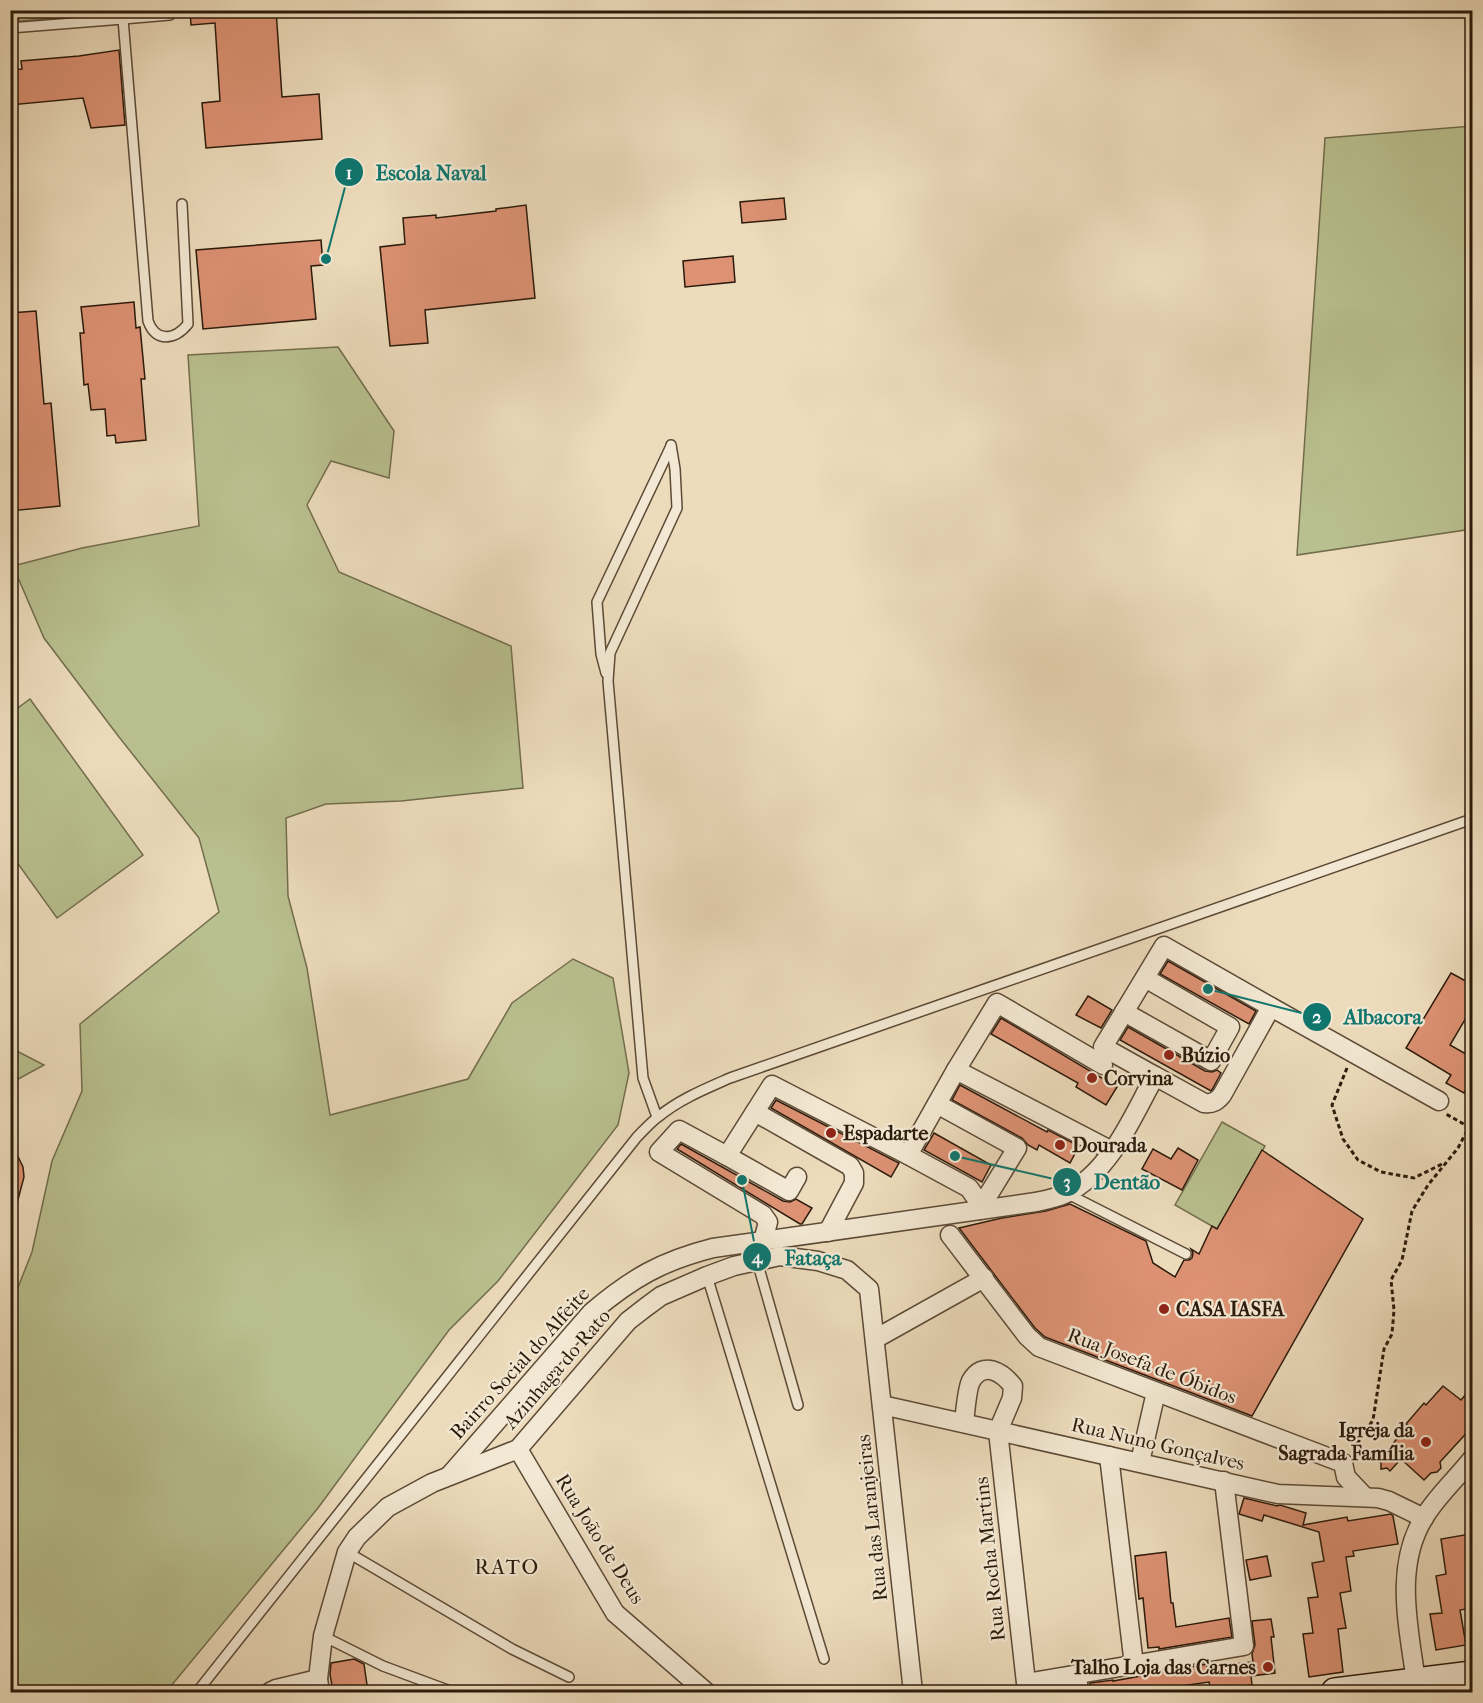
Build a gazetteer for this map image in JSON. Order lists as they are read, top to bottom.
{
  "streets": {
    "street": [
      "Bairro Social do Alfeite",
      "Rua Josefa de Óbidos",
      "Azinhaga do Rato",
      "Rua Nuno Gonçalves",
      "Rua das Laranjeiras",
      "Rua João de Deus",
      "Rua Rocha Martins"
    ]
  },
  "crossings": [
    ["Bairro Social do Alfeite", "Azinhaga do Rato"],
    ["Azinhaga do Rato", "Rua das Laranjeiras"],
    ["Azinhaga do Rato", "Rua João de Deus"],
    ["Rua Nuno Gonçalves", "Rua das Laranjeiras"],
    ["Rua Nuno Gonçalves", "Rua Rocha Martins"]
  ],
  "districts": ["RATO"],
  "places": [
    "Escola Naval",
    "Albacora",
    "Búzio",
    "Corvina",
    "Espadarte",
    "Dourada",
    "Dentão",
    "Fataça",
    "CASA IASFA",
    "Igreja da Sagrada Família",
    "Talho Loja das Carnes"
  ]
}
